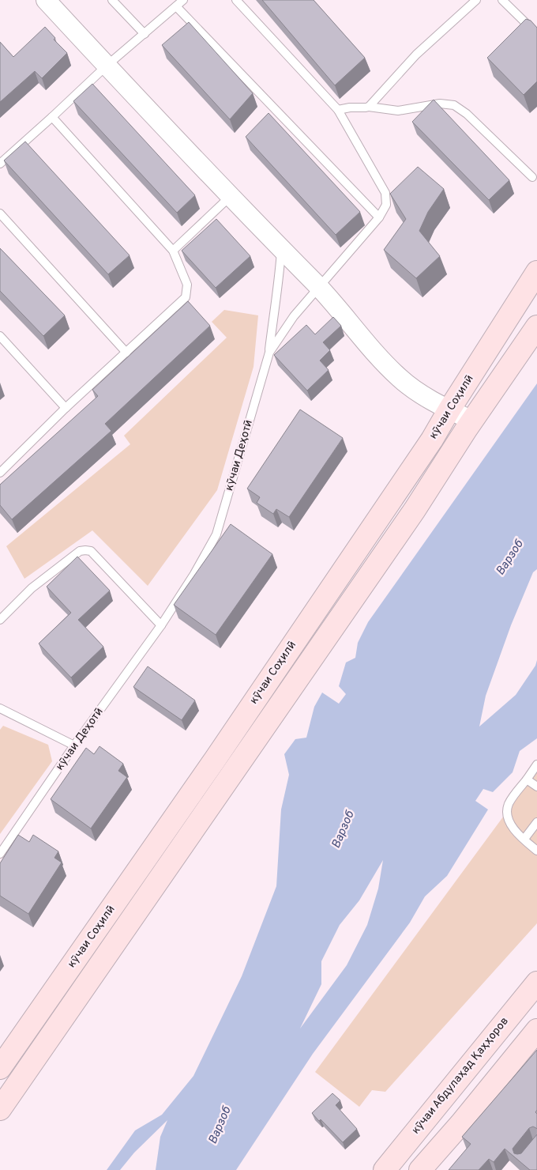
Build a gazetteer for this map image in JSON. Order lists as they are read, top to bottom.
{
  "streets": {
    "main road": ["кӯчаи Соҳилӣ", "кӯчаи Абдулаҳад Қаҳҳоров"],
    "lane": ["кӯчаи Деҳотӣ"]
  },
  "water": ["Варзоб"]
}
